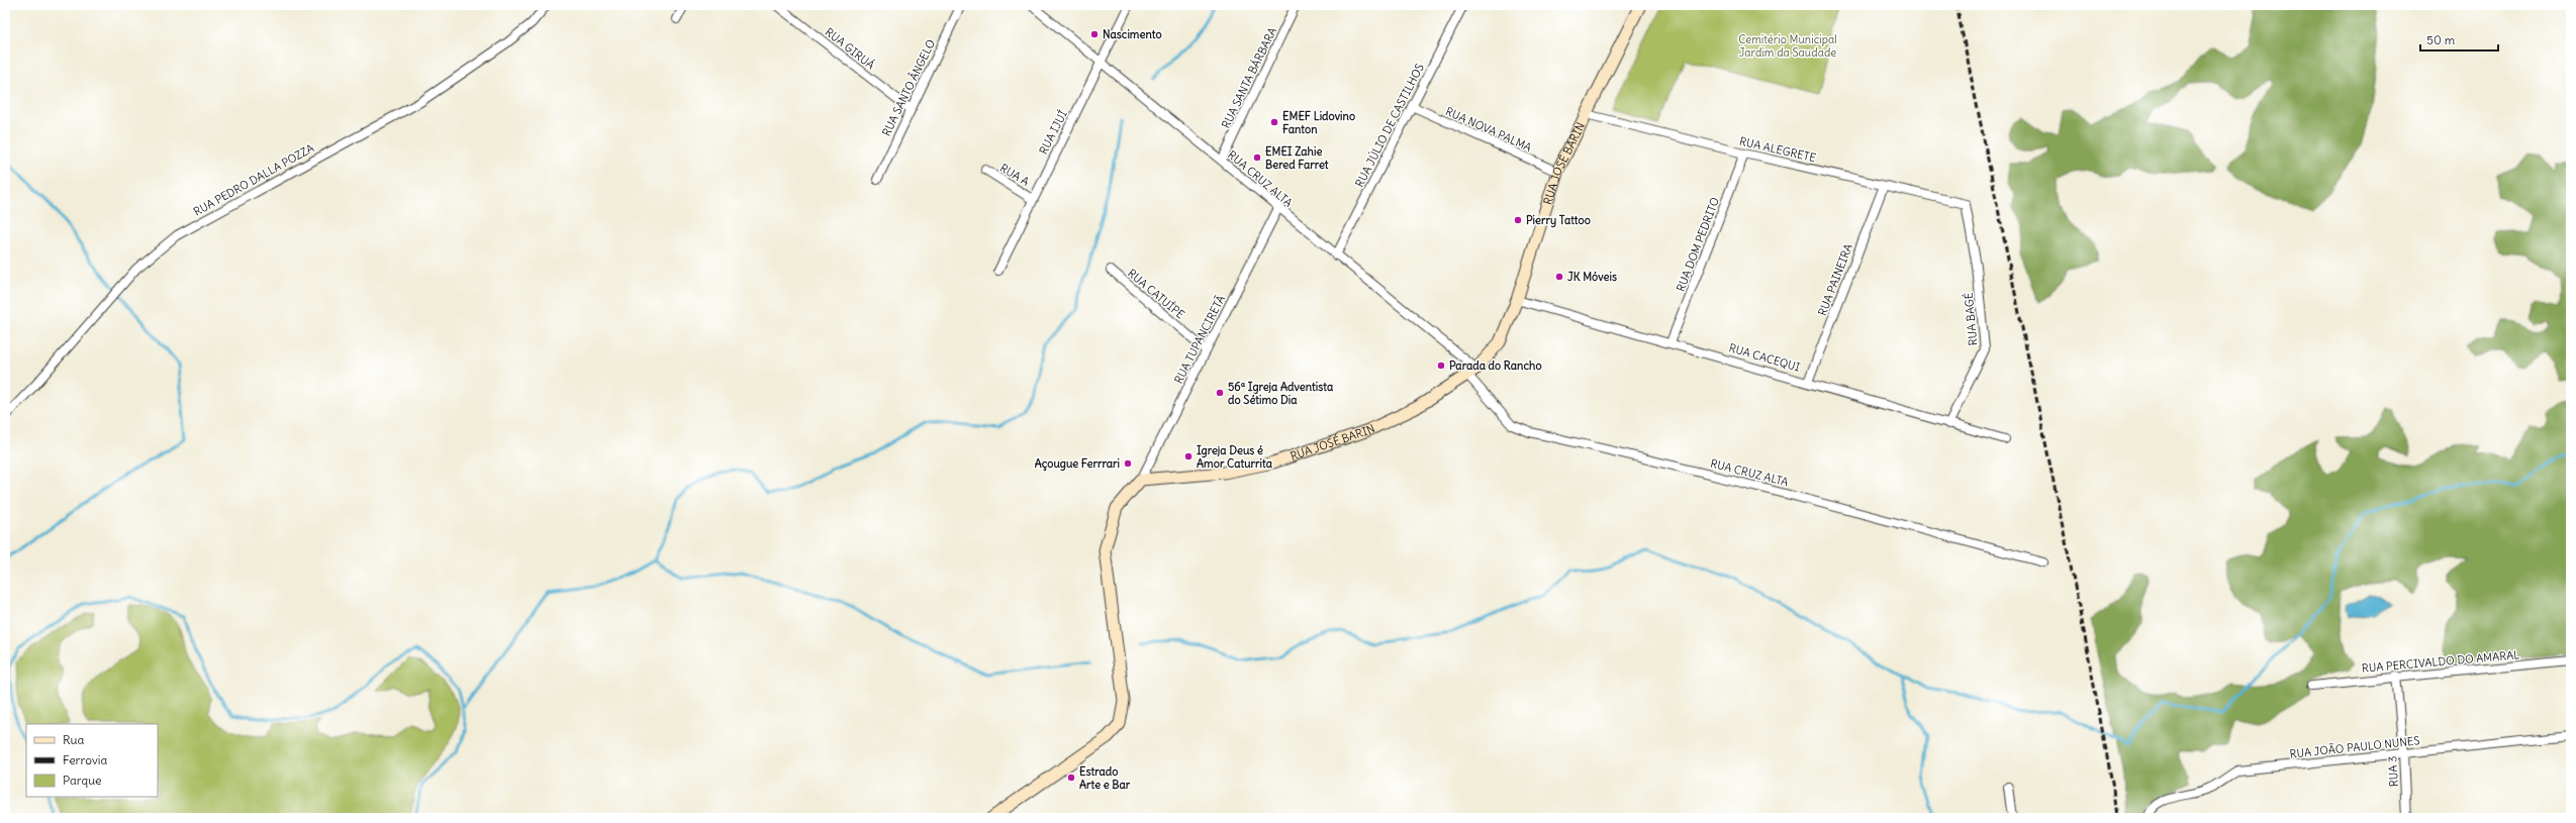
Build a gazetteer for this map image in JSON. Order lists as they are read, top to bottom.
{
  "streets": {
    "main road": ["RUA JOSÉ BARIN"],
    "street": [
      "RUA GIRUÁ",
      "RUA SANTA BÁRBARA",
      "RUA SANTO ÂNGELO",
      "RUA JÚLIO DE CASTILHOS",
      "RUA NOVA PALMA",
      "RUA IJUÍ",
      "RUA ALEGRETE",
      "RUA A",
      "RUA CRUZ ALTA",
      "RUA PEDRO DALLA POZZA",
      "RUA DOM PEDRITO",
      "RUA PAINEIRA",
      "RUA CATUÍPE",
      "RUA BAGÉ",
      "RUA TUPANCIRETÃ",
      "RUA CACEQUI",
      "RUA PERCIVALDO DO AMARAL",
      "RUA JOÃO PAULO NUNES",
      "RUA 3"
    ]
  },
  "crossings": [
    ["RUA GIRUÁ", "RUA SANTO ÂNGELO"],
    ["RUA SANTA BÁRBARA", "RUA CRUZ ALTA"],
    ["RUA JÚLIO DE CASTILHOS", "RUA NOVA PALMA"],
    ["RUA JÚLIO DE CASTILHOS", "RUA CRUZ ALTA"],
    ["RUA NOVA PALMA", "RUA JOSÉ BARIN"],
    ["RUA IJUÍ", "RUA A"],
    ["RUA IJUÍ", "RUA CRUZ ALTA"],
    ["RUA ALEGRETE", "RUA JOSÉ BARIN"],
    ["RUA ALEGRETE", "RUA DOM PEDRITO"],
    ["RUA ALEGRETE", "RUA PAINEIRA"],
    ["RUA ALEGRETE", "RUA BAGÉ"],
    ["RUA JOSÉ BARIN", "RUA CRUZ ALTA"],
    ["RUA JOSÉ BARIN", "RUA TUPANCIRETÃ"],
    ["RUA JOSÉ BARIN", "RUA CACEQUI"],
    ["RUA CRUZ ALTA", "RUA TUPANCIRETÃ"],
    ["RUA DOM PEDRITO", "RUA CACEQUI"],
    ["RUA PAINEIRA", "RUA CACEQUI"],
    ["RUA CATUÍPE", "RUA TUPANCIRETÃ"],
    ["RUA BAGÉ", "RUA CACEQUI"],
    ["RUA PERCIVALDO DO AMARAL", "RUA 3"],
    ["RUA JOÃO PAULO NUNES", "RUA 3"]
  ],
  "parks": ["Cemitério Municipal Jardim da Saudade"],
  "places": [
    "Nascimento",
    "EMEF Lidovino Fanton",
    "EMEI Zahie Bered Farret",
    "Pierry Tattoo",
    "JK Móveis",
    "Parada do Rancho",
    "56ª Igreja Adventista do Sétimo Dia",
    "Igreja Deus é Amor Caturrita",
    "Açougue Ferrrari",
    "Estrado Arte e Bar"
  ],
  "legend": ["Rua", "Ferrovia", "Parque"],
  "scale_bar": "50 m"
}
